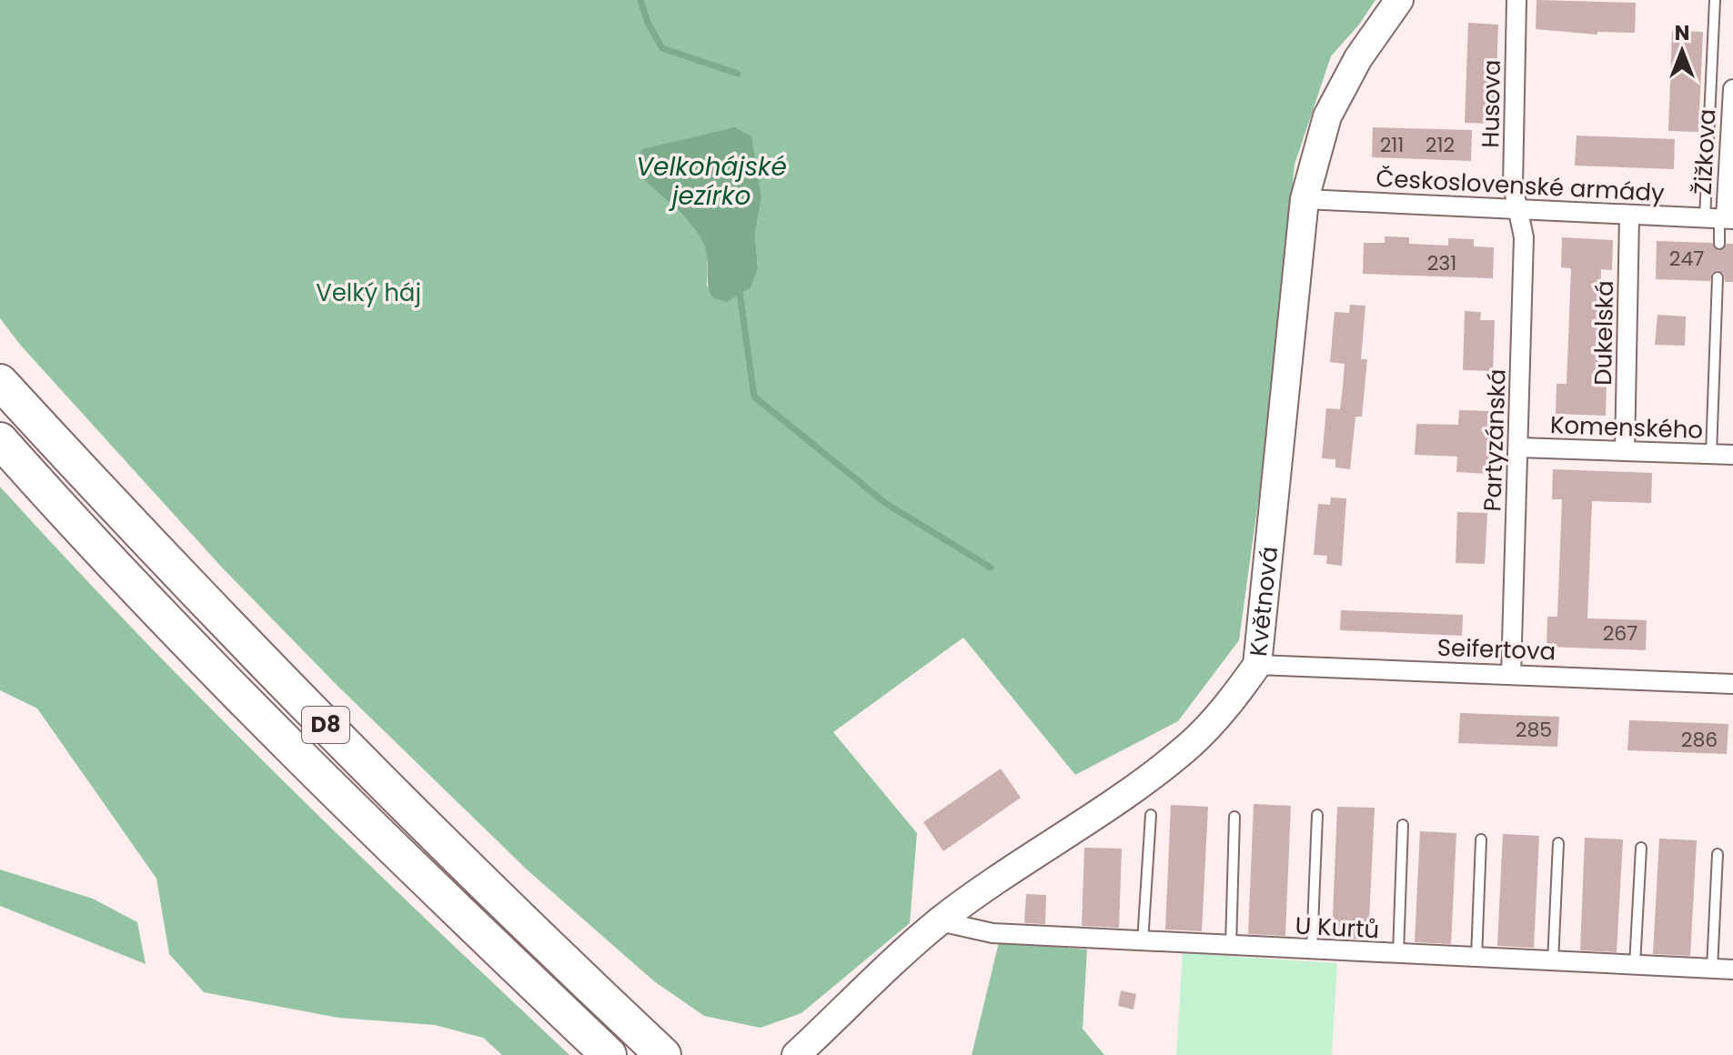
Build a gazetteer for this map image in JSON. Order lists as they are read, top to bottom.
{
  "streets": {
    "highway": ["D8"],
    "street": [
      "Husova",
      "Žižkova",
      "Československé armády",
      "Dukelská",
      "Komenského",
      "Partyzánská",
      "Květnová",
      "Seifertova",
      "U Kurtů"
    ]
  },
  "crossings": [
    ["Husova", "Československé armády"],
    ["Husova", "Partyzánská"],
    ["Žižkova", "Československé armády"],
    ["Československé armády", "Dukelská"],
    ["Československé armády", "Partyzánská"],
    ["Československé armády", "Květnová"],
    ["Dukelská", "Komenského"],
    ["Komenského", "Partyzánská"],
    ["Partyzánská", "Seifertova"],
    ["Květnová", "Seifertova"],
    ["Květnová", "U Kurtů"]
  ],
  "water": ["Velkohájské jezírko"],
  "parks": ["Velký háj"],
  "house_numbers": [
    "211",
    "212",
    "247",
    "231",
    "267",
    "285",
    "286"
  ],
  "north": "top"
}
